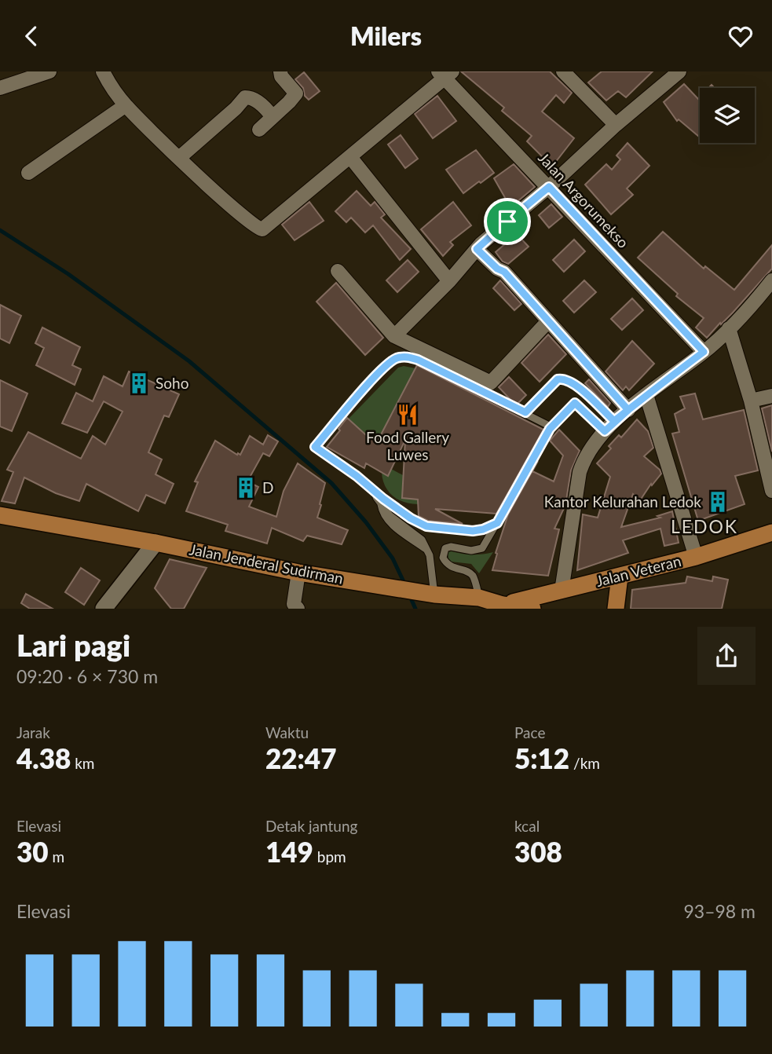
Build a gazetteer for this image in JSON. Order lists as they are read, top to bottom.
{
  "streets": {
    "main road": ["Jalan Jenderal Sudirman", "Jalan Veteran"],
    "street": ["Jalan Argorumekso"]
  },
  "crossings": [
    ["Jalan Jenderal Sudirman", "Jalan Veteran"]
  ],
  "districts": ["LEDOK"],
  "places": {
    "building": ["Soho", "D", "Kantor Kelurahan Ledok"],
    "restaurant": ["Food Gallery Luwes"]
  },
  "page": {
    "header": "Milers",
    "heading": ["Lari pagi", "09:20 · 6 × 730 m"],
    "stats": [
      ["Jarak", "4.38 km"],
      ["Waktu", "22:47"],
      ["Pace", "5:12 /km"],
      ["Elevasi", "30 m"],
      ["Detak jantung", "149 bpm"],
      ["kcal", "308"]
    ],
    "chart": ["Elevasi", "93–98 m"]
  }
}
